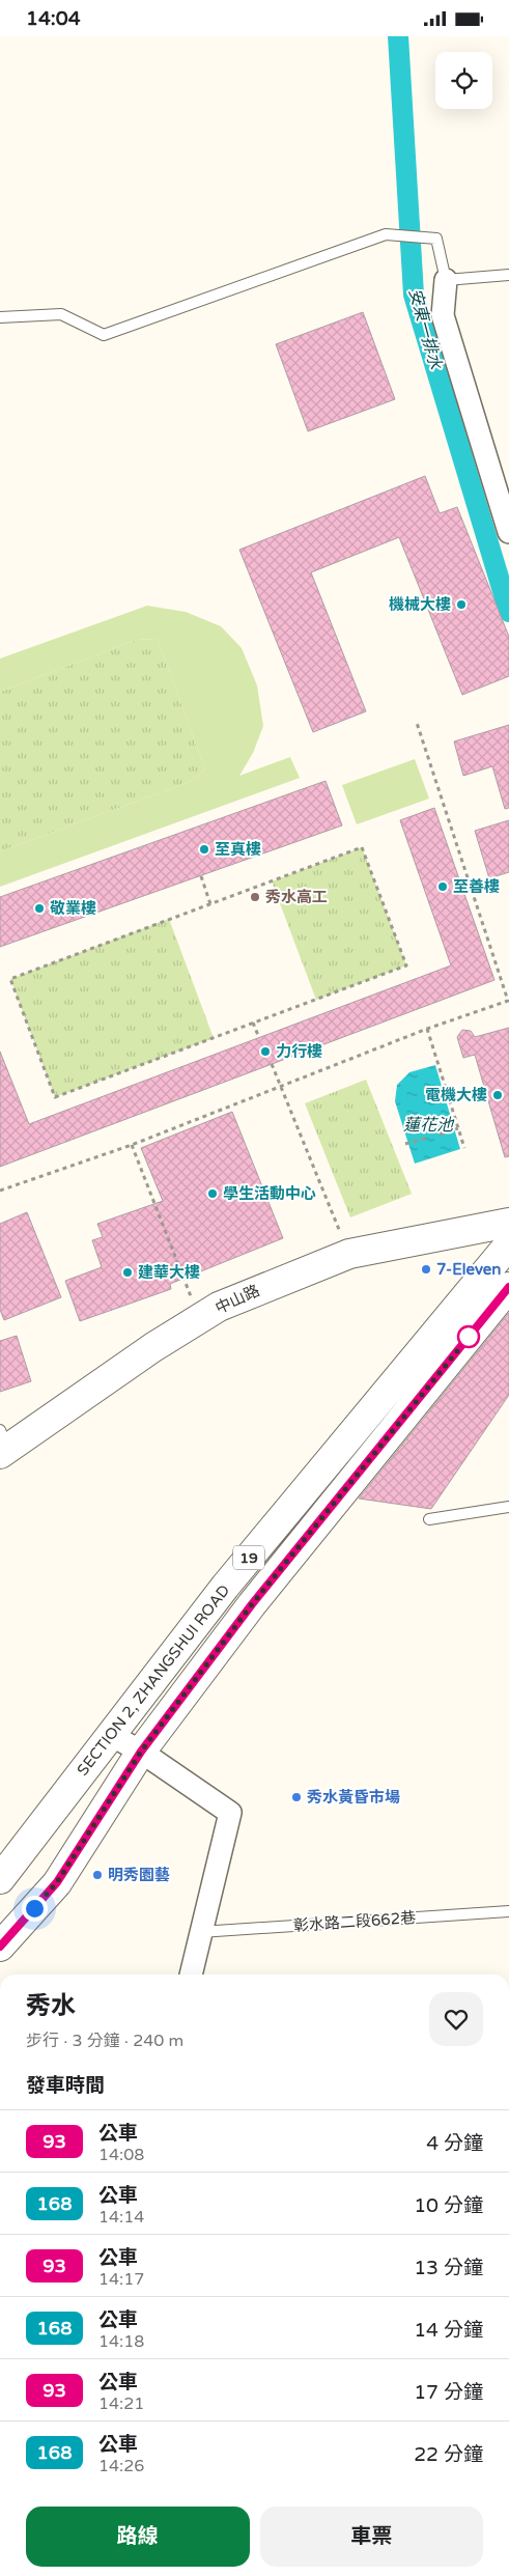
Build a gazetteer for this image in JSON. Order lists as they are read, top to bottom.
{
  "streets": {
    "main road": ["中山路", "19", "SECTION 2, ZHANGSHUI ROAD"],
    "lane": ["彰水路二段662巷"]
  },
  "water": ["安東一排水", "蓮花池"],
  "places": [
    "機械大樓",
    "至真樓",
    "至善樓",
    "秀水高工",
    "敬業樓",
    "力行樓",
    "電機大樓",
    "學生活動中心",
    "7-Eleven",
    "建華大樓",
    "秀水黃昏市場",
    "明秀園藝"
  ],
  "lines": ["bus line 93"],
  "page": {
    "status": "14:04",
    "heading": [
      ["秀水", "步行 · 3 分鐘 · 240 m"],
      "發車時間"
    ],
    "list": [
      {
        "mark": "93",
        "name": "公車",
        "note": "14:08",
        "value": "4 分鐘"
      },
      {
        "mark": "168",
        "name": "公車",
        "note": "14:14",
        "value": "10 分鐘"
      },
      {
        "mark": "93",
        "name": "公車",
        "note": "14:17",
        "value": "13 分鐘"
      },
      {
        "mark": "168",
        "name": "公車",
        "note": "14:18",
        "value": "14 分鐘"
      },
      {
        "mark": "93",
        "name": "公車",
        "note": "14:21",
        "value": "17 分鐘"
      },
      {
        "mark": "168",
        "name": "公車",
        "note": "14:26",
        "value": "22 分鐘"
      }
    ],
    "buttons": ["路線", "車票"]
  }
}
